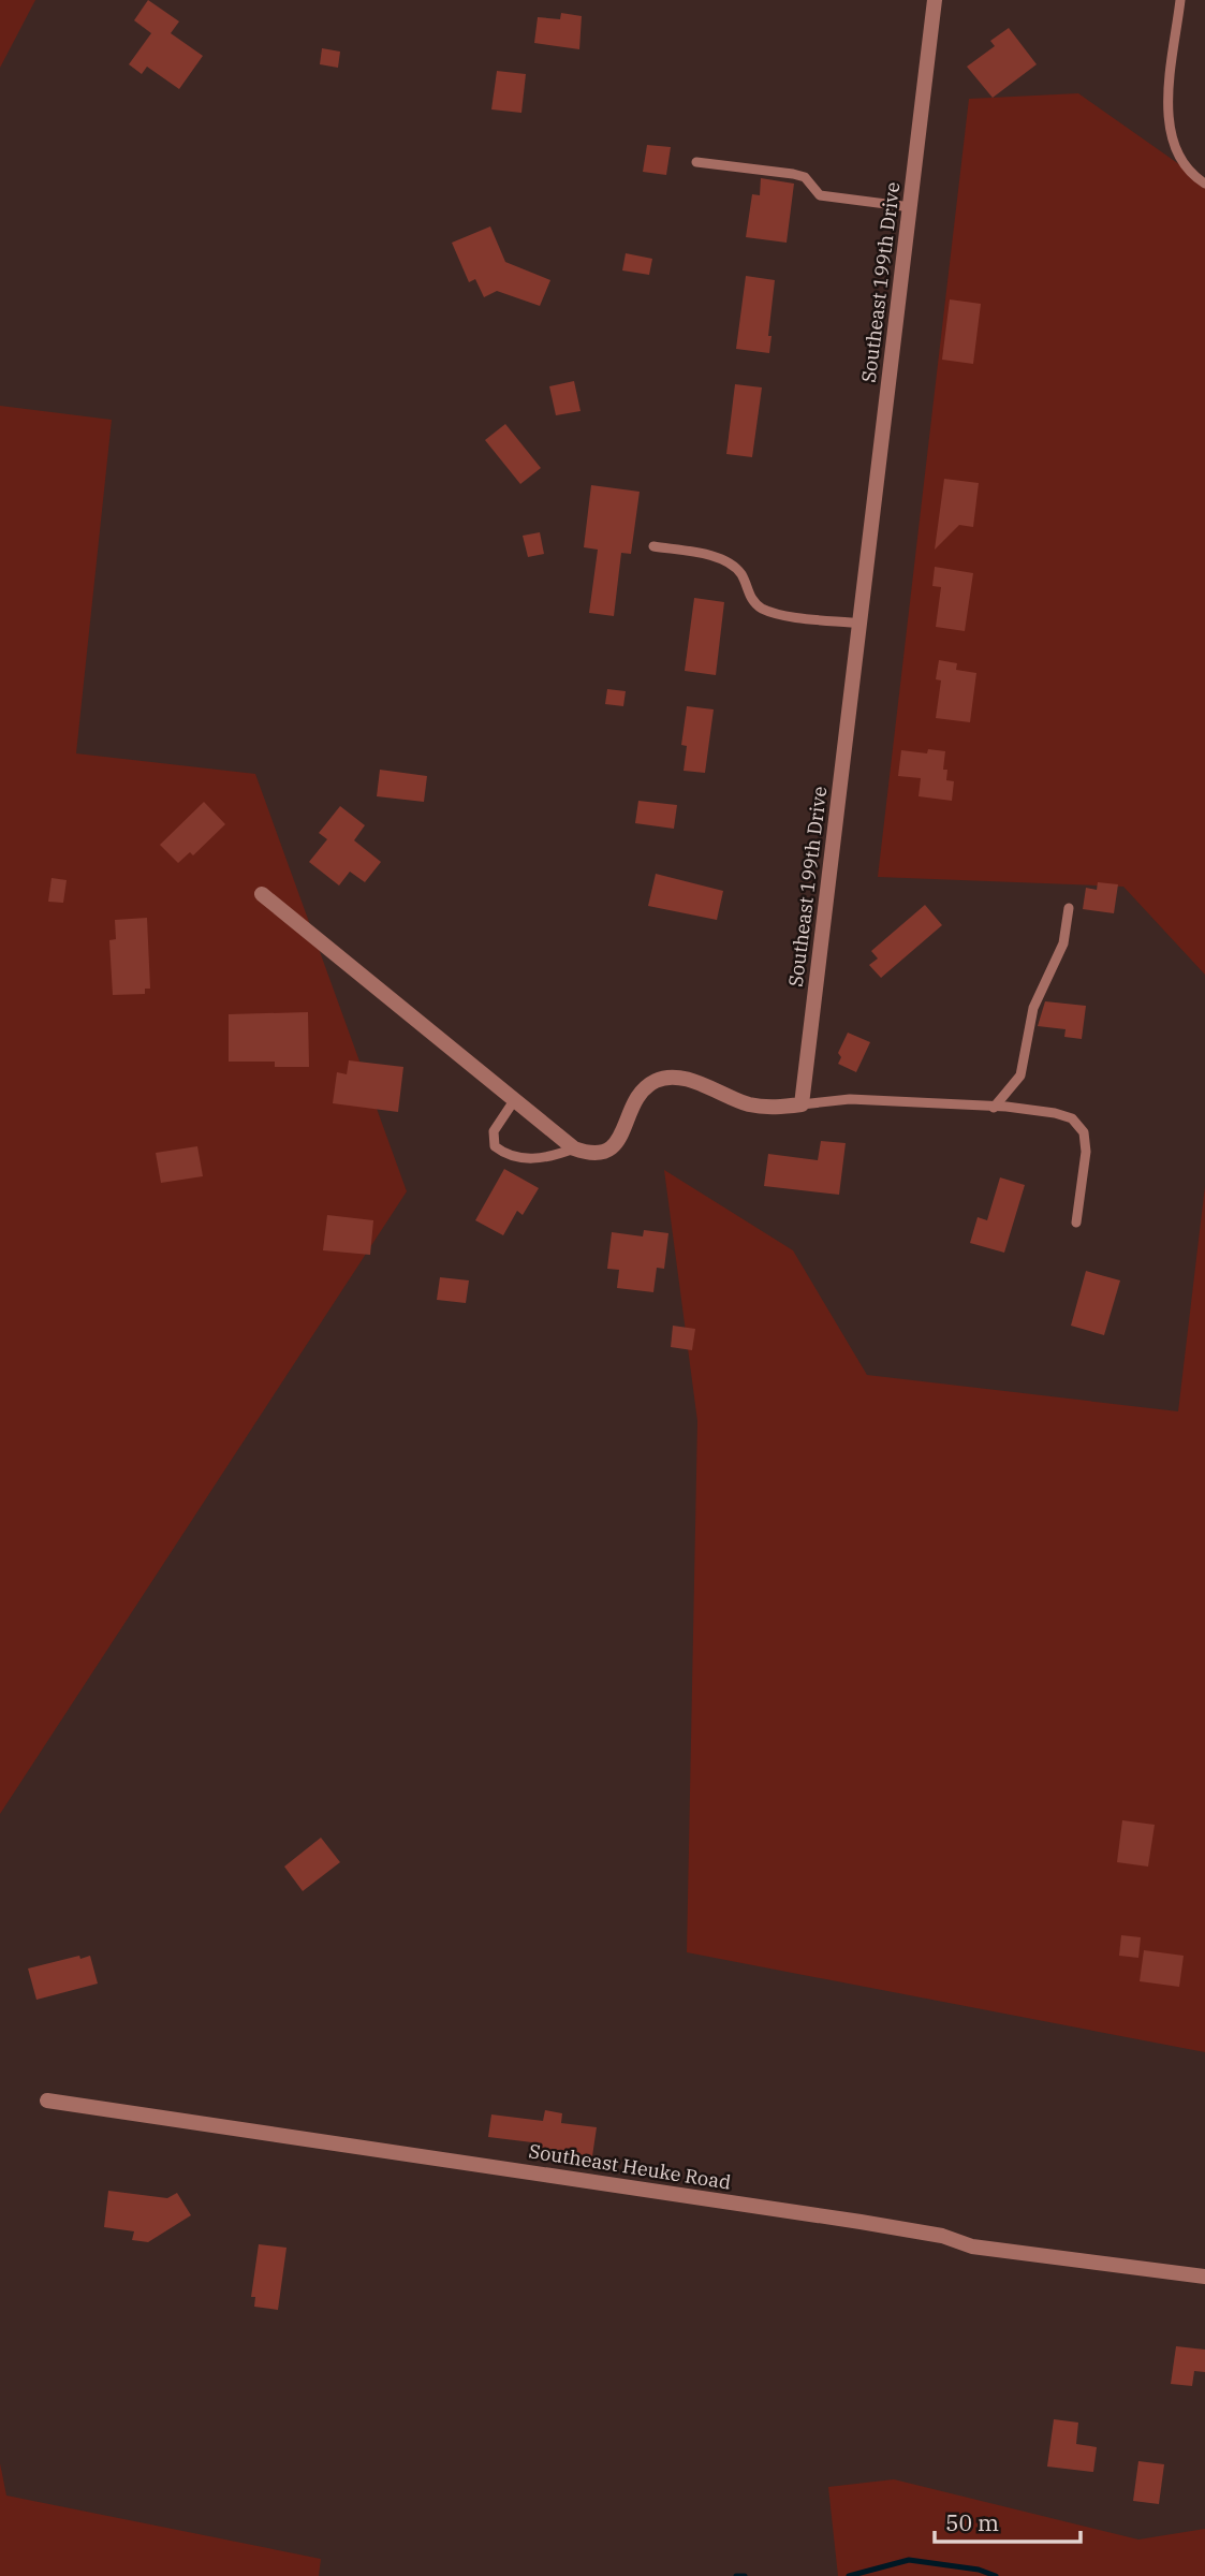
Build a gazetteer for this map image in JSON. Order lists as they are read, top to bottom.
{
  "streets": {
    "street": ["Southeast 199th Drive", "Southeast Heuke Road"]
  },
  "scale_bar": "50 m"
}
